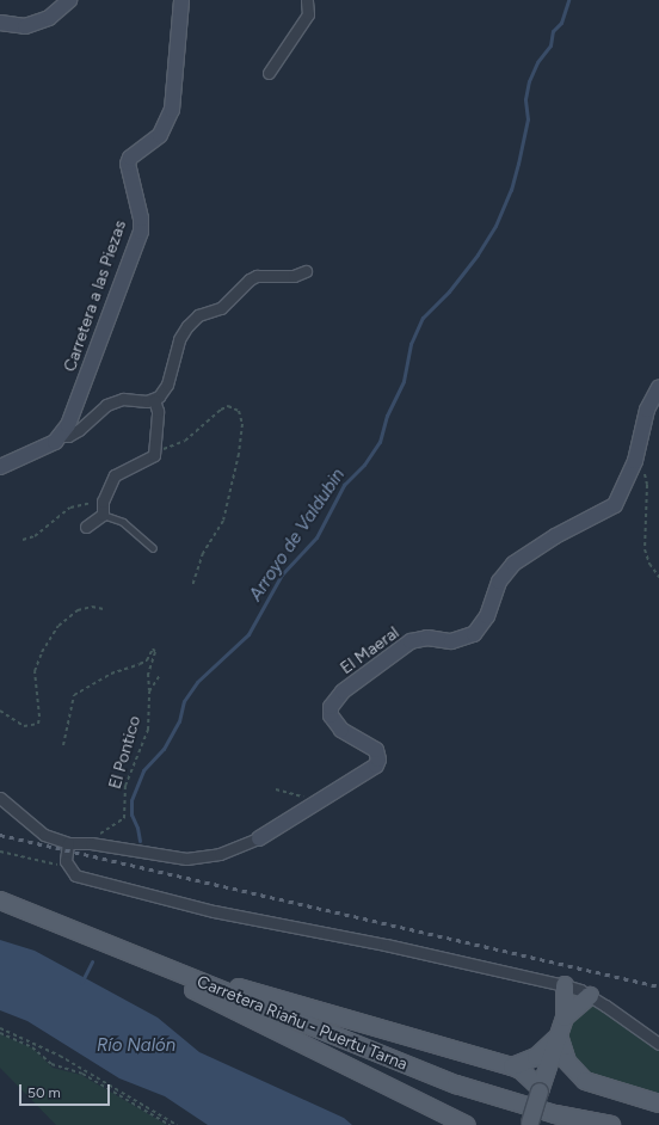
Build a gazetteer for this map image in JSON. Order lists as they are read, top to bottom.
{
  "streets": {
    "main road": ["Carretera Riañu - Puertu Tarna"],
    "street": ["Carretera a las Piezas", "El Maeral"],
    "path": ["El Pontico"]
  },
  "water": ["Arroyo de Valdubin", "Río Nalón"],
  "scale_bar": "50 m"
}
